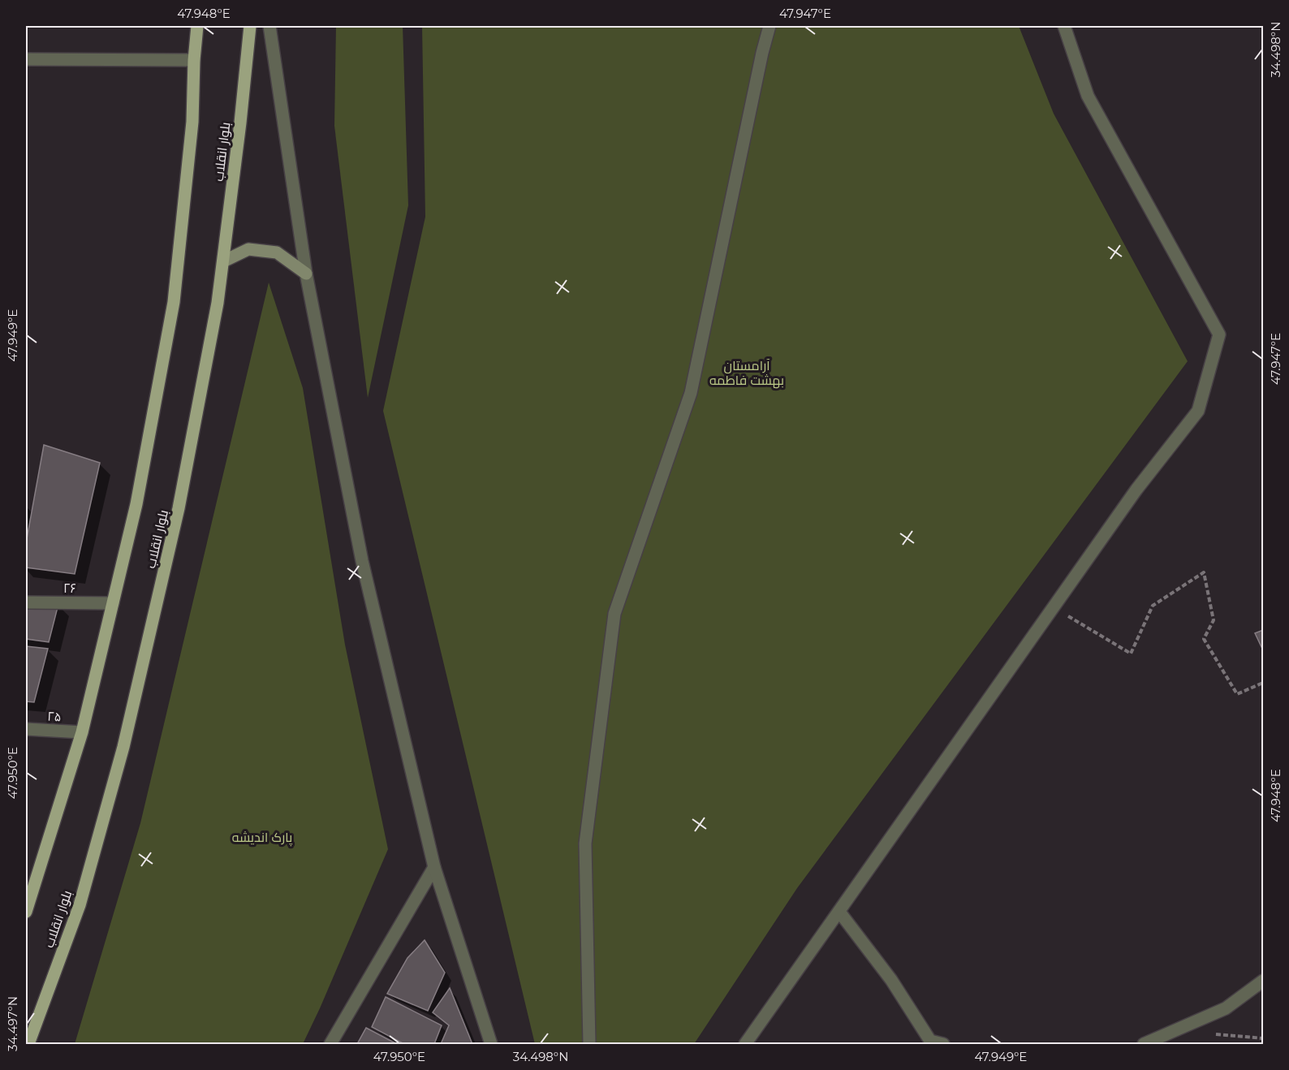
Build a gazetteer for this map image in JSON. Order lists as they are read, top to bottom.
{
  "streets": {
    "main road": ["بلوار انقلاب"],
    "street": ["۲۶", "۲۵"]
  },
  "crossings": [
    ["بلوار انقلاب", "۲۶"],
    ["بلوار انقلاب", "۲۵"]
  ],
  "parks": ["آرامستان بهشت فاطمه", "پارک اندیشه"],
  "coordinates": [
    "47.948°E",
    "47.947°E",
    "34.498°N",
    "47.949°E",
    "47.950°E",
    "34.497°N"
  ]
}
